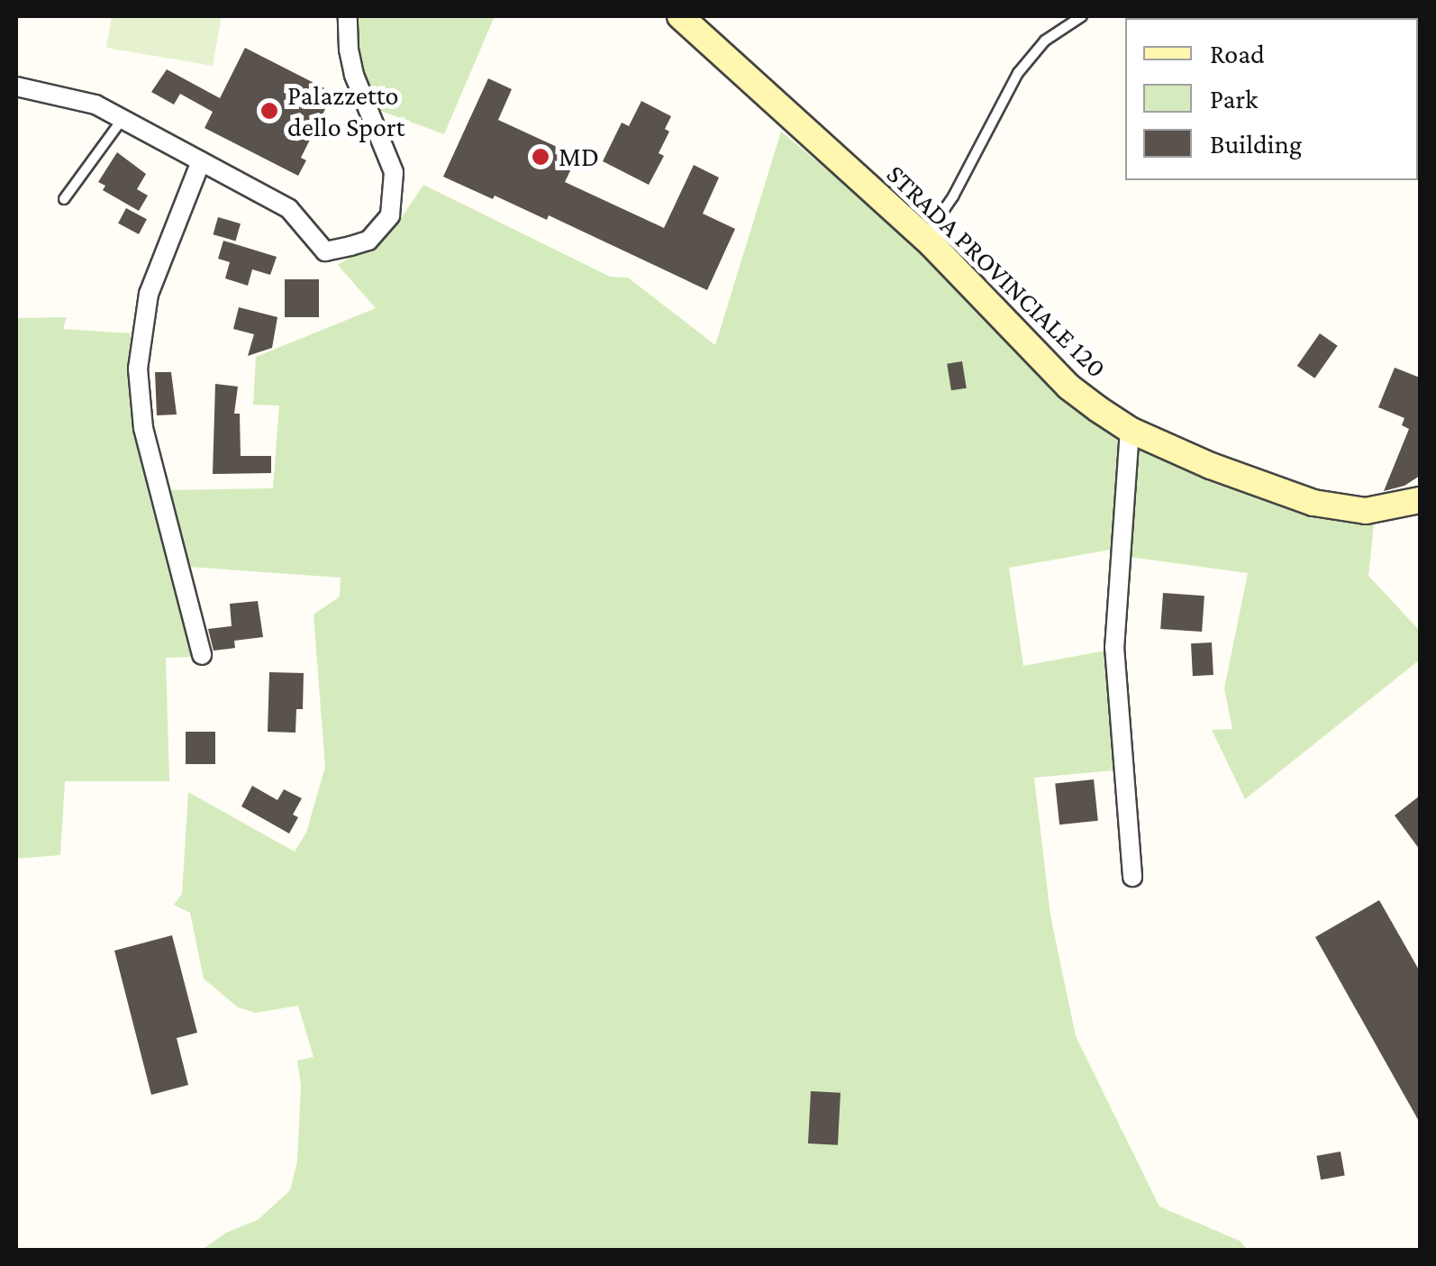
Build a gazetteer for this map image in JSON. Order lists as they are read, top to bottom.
{
  "streets": {
    "street": ["STRADA PROVINCIALE 120"]
  },
  "places": ["Palazzetto dello Sport", "MD"],
  "legend": ["Road", "Park", "Building"]
}
